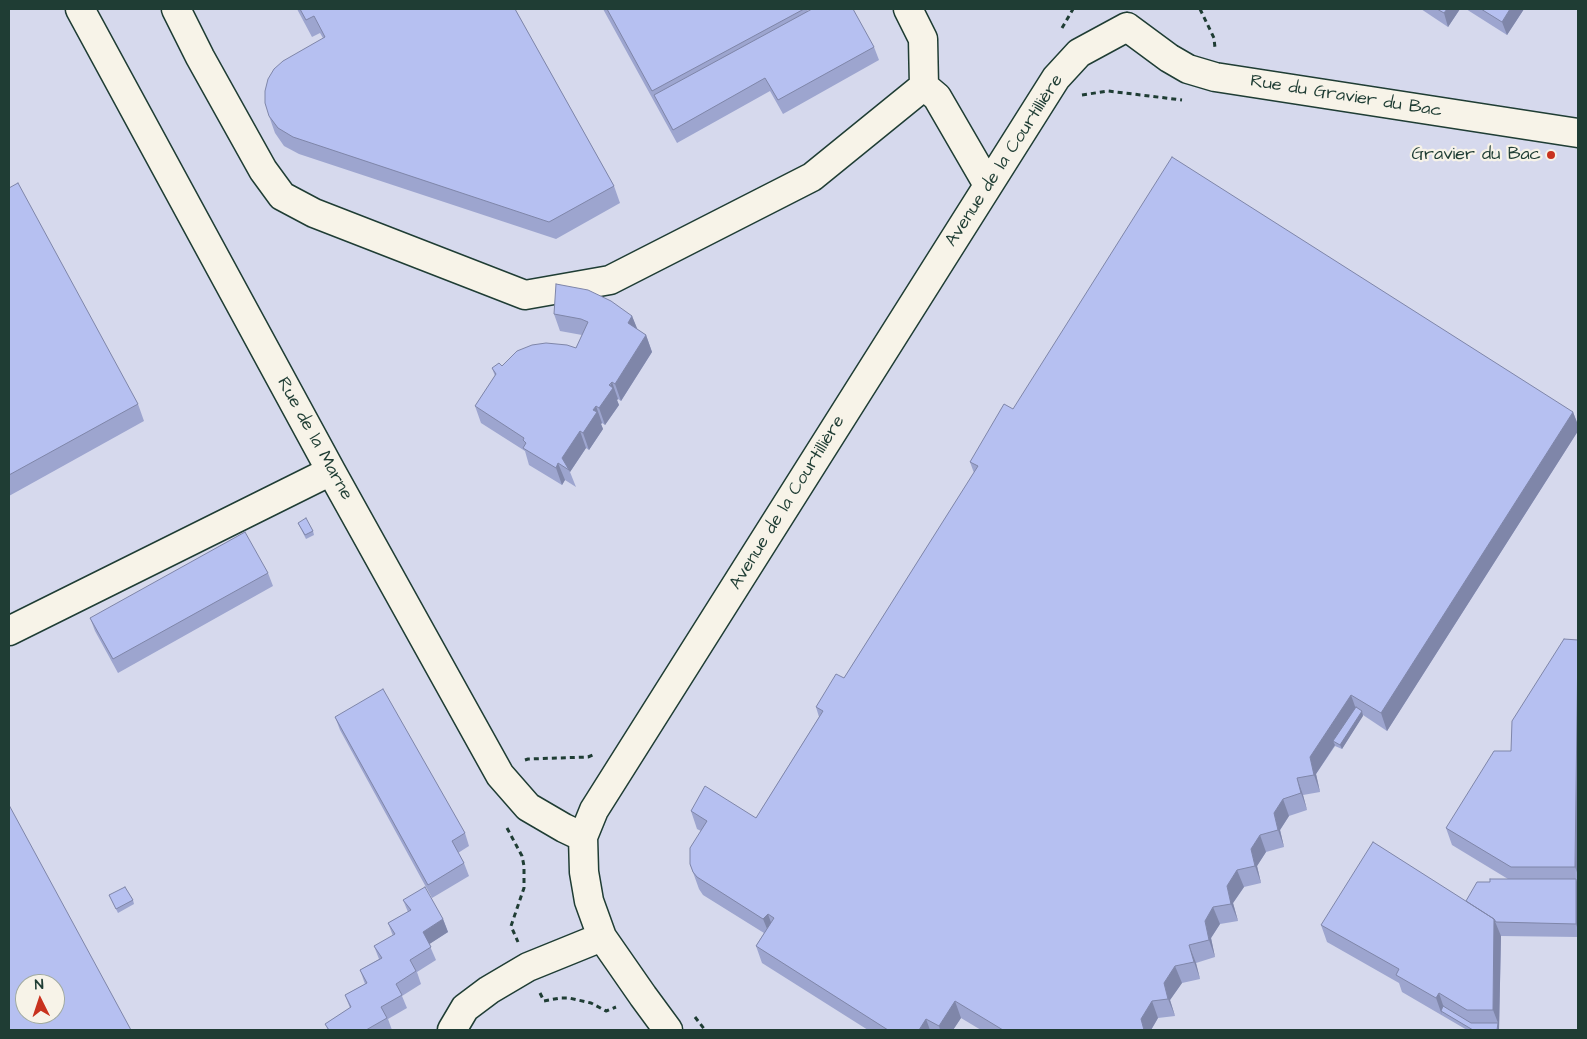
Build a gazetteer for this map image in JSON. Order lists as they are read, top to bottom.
{
  "streets": {
    "street": ["Rue du Gravier du Bac", "Avenue de la Courtillière", "Rue de la Marne"]
  },
  "crossings": [
    ["Rue du Gravier du Bac", "Avenue de la Courtillière"],
    ["Avenue de la Courtillière", "Rue de la Marne"]
  ],
  "places": ["Gravier du Bac"],
  "north": "top"
}
